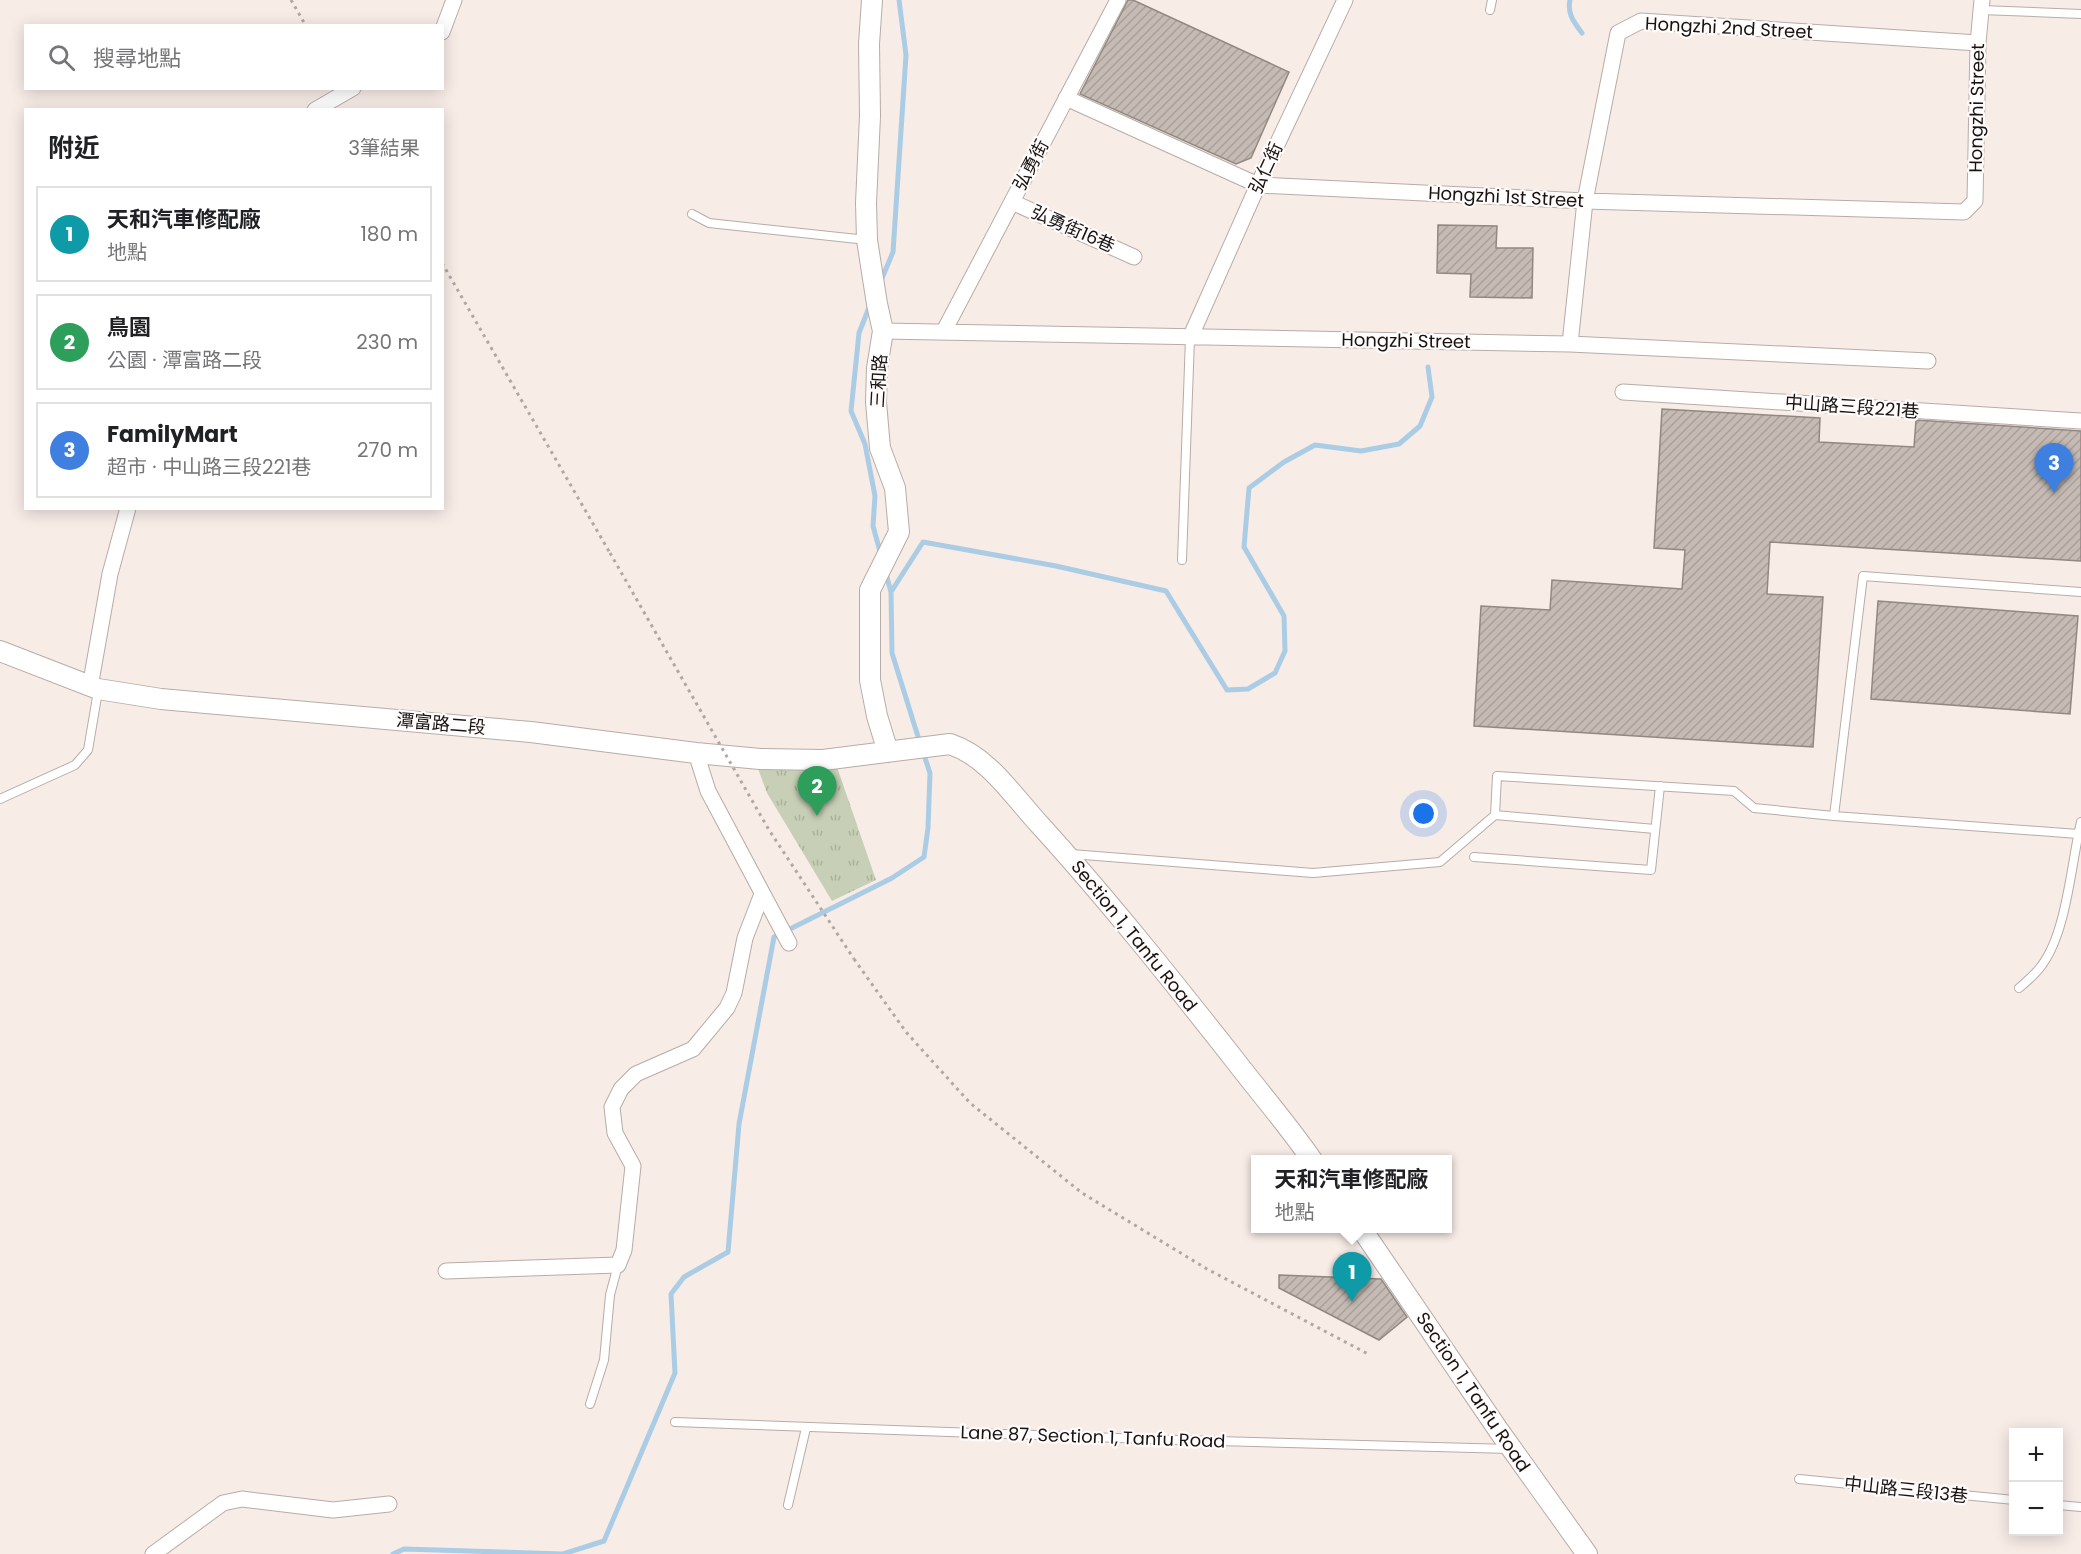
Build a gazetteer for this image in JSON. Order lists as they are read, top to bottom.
{
  "streets": {
    "street": [
      "Hongzhi 2nd Street",
      "Hongzhi Street",
      "弘勇街",
      "弘仁街",
      "Hongzhi 1st Street",
      "弘勇街16巷",
      "三和路",
      "中山路三段221巷",
      "潭富路二段",
      "Section 1, Tanfu Road"
    ],
    "lane": ["Lane 87, Section 1, Tanfu Road", "中山路三段13巷"]
  },
  "crossings": [
    ["Hongzhi 2nd Street", "Hongzhi Street"],
    ["Hongzhi 2nd Street", "Hongzhi 1st Street"],
    ["Hongzhi Street", "弘勇街"],
    ["Hongzhi Street", "弘仁街"],
    ["Hongzhi Street", "Hongzhi 1st Street"],
    ["Hongzhi Street", "三和路"],
    ["弘勇街", "Hongzhi 1st Street"],
    ["弘勇街", "弘勇街16巷"],
    ["弘仁街", "Hongzhi 1st Street"],
    ["三和路", "潭富路二段"],
    ["三和路", "Section 1, Tanfu Road"],
    ["潭富路二段", "Section 1, Tanfu Road"],
    ["Section 1, Tanfu Road", "Lane 87, Section 1, Tanfu Road"]
  ],
  "page": {
    "search": "搜尋地點",
    "heading": ["附近", "3筆結果"],
    "list": [
      {
        "mark": "1",
        "name": "天和汽車修配廠",
        "note": "地點",
        "value": "180 m"
      },
      {
        "mark": "2",
        "name": "鳥園",
        "note": "公園 · 潭富路二段",
        "value": "230 m"
      },
      {
        "mark": "3",
        "name": "FamilyMart",
        "note": "超市 · 中山路三段221巷",
        "value": "270 m"
      }
    ],
    "pins": ["3", "2", "1"],
    "popup": ["天和汽車修配廠", "地點"],
    "map_buttons": ["+", "−"]
  }
}
